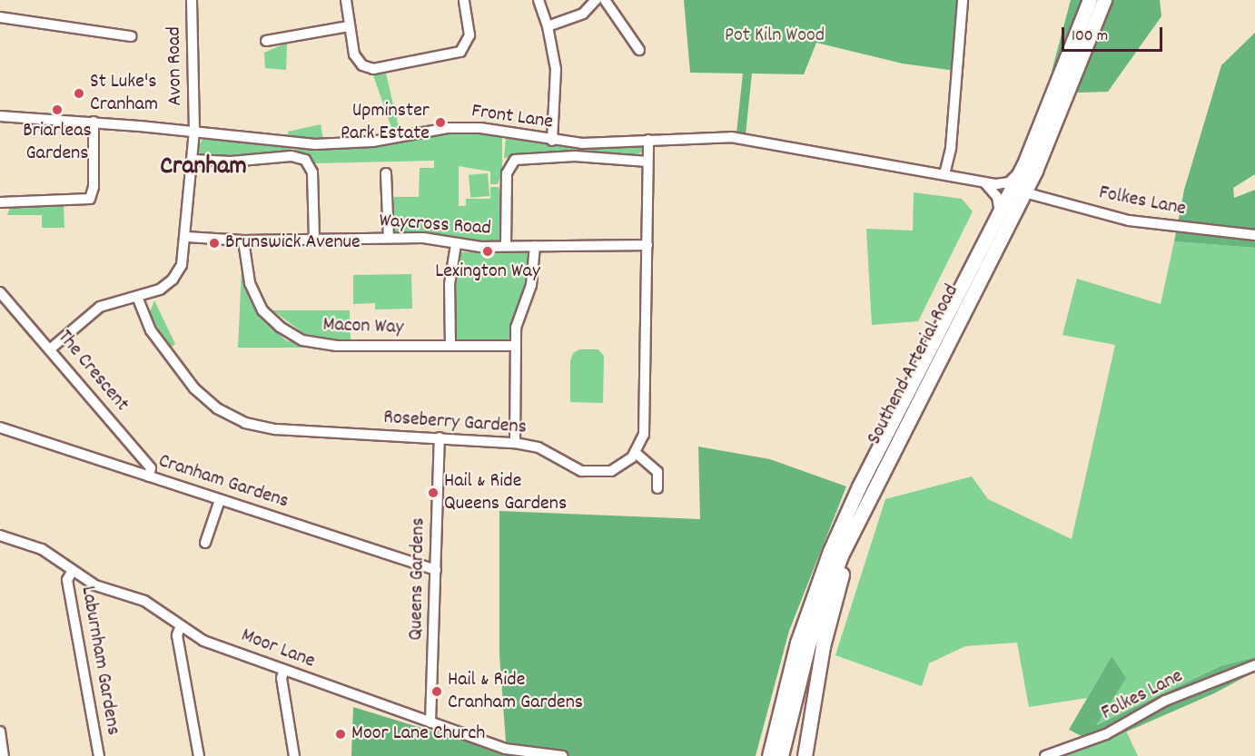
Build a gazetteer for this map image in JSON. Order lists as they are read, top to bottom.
{
  "streets": {
    "highway": ["Southend Arterial Road"],
    "street": [
      "Avon Road",
      "Front Lane",
      "Folkes Lane",
      "Waycross Road",
      "Macon Way",
      "The Crescent",
      "Roseberry Gardens",
      "Cranham Gardens",
      "Queens Gardens",
      "Moor Lane",
      "Laburnham Gardens"
    ]
  },
  "crossings": [
    ["Avon Road", "Front Lane"],
    ["Front Lane", "Southend Arterial Road"],
    ["Folkes Lane", "Southend Arterial Road"],
    ["Waycross Road", "Macon Way"],
    ["The Crescent", "Cranham Gardens"],
    ["Roseberry Gardens", "Queens Gardens"],
    ["Cranham Gardens", "Queens Gardens"],
    ["Queens Gardens", "Moor Lane"],
    ["Moor Lane", "Laburnham Gardens"]
  ],
  "districts": ["Cranham"],
  "parks": ["Pot Kiln Wood"],
  "places": [
    "St Luke's Cranham",
    "Briarleas Gardens",
    "Upminster Park Estate",
    "Brunswick Avenue",
    "Lexington Way",
    "Hail & Ride Queens Gardens",
    "Hail & Ride Cranham Gardens",
    "Moor Lane Church"
  ],
  "scale_bar": "100 m"
}
